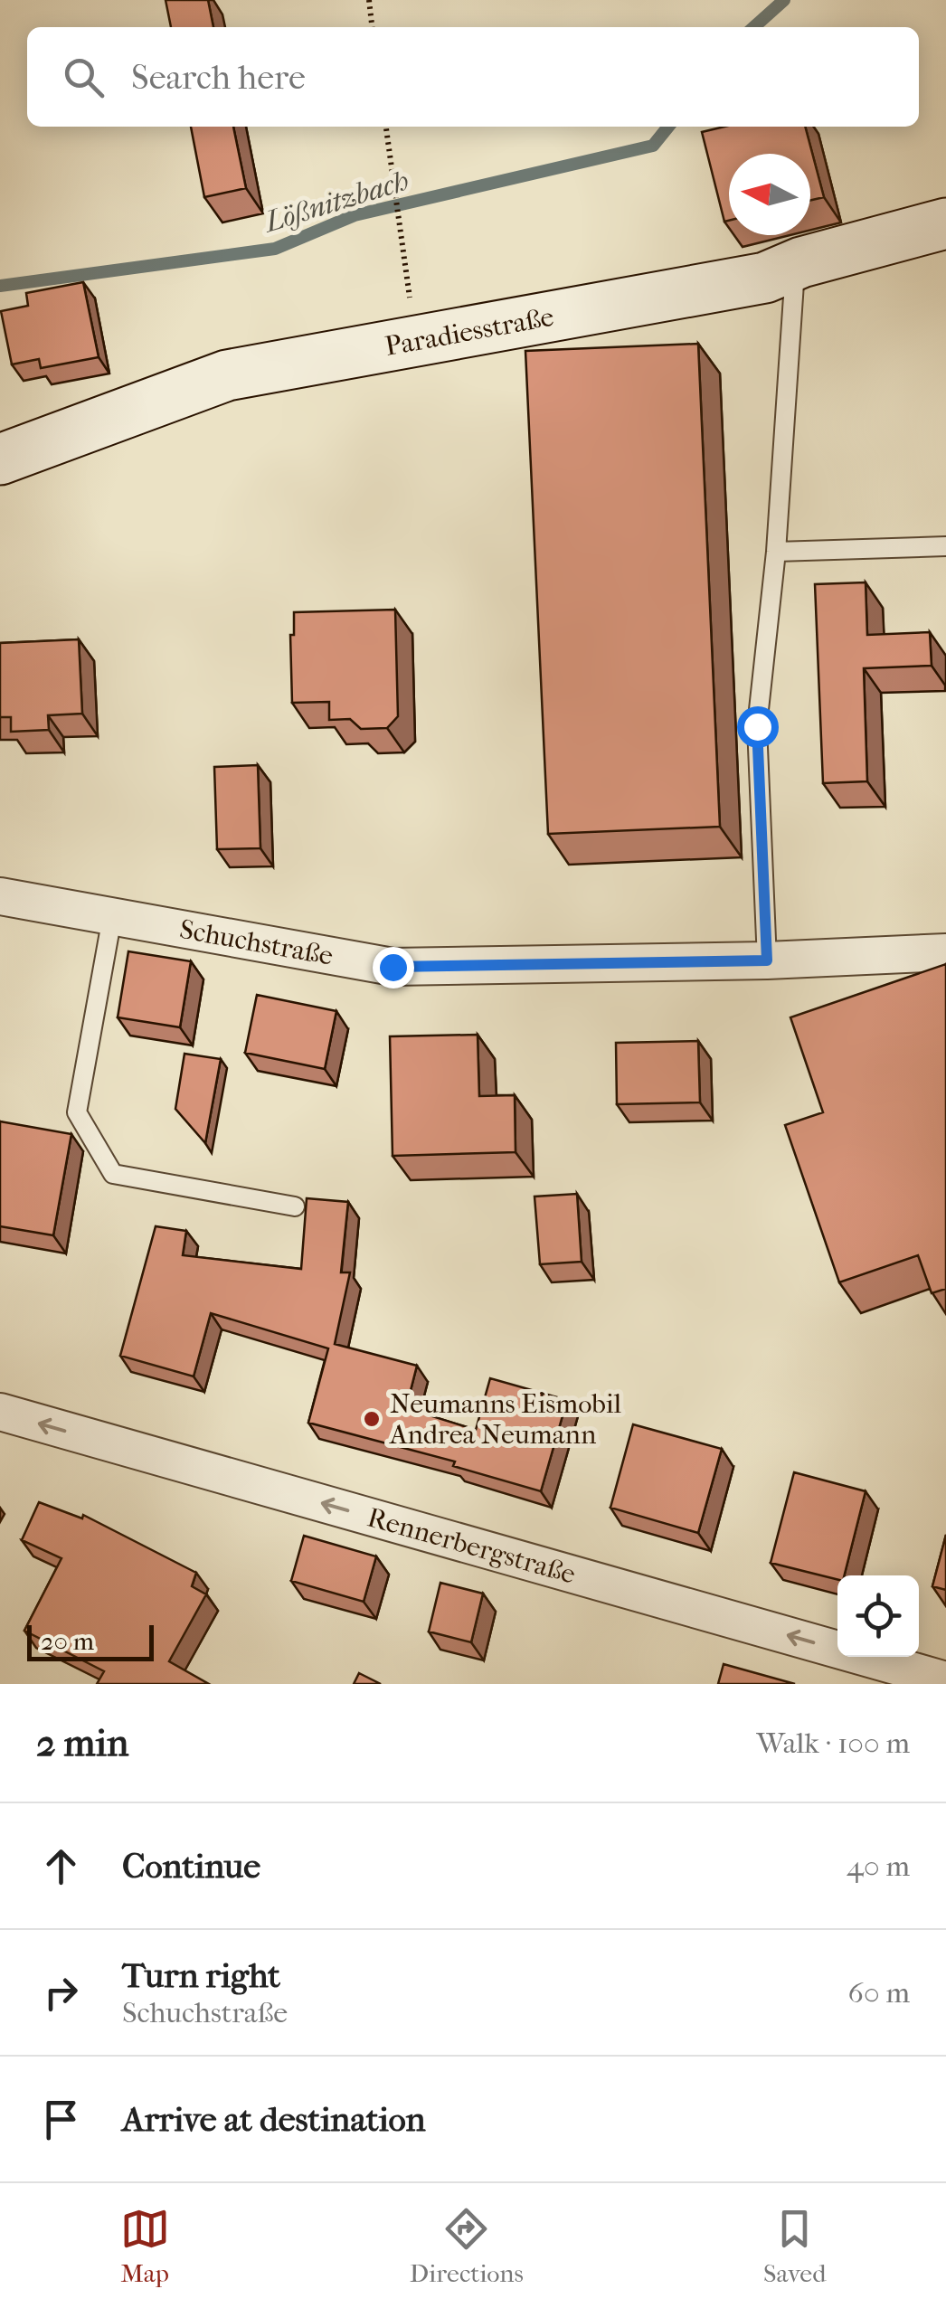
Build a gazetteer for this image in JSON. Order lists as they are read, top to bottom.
{
  "streets": {
    "street": ["Paradiesstraße", "Schuchstraße", "Rennerbergstraße"]
  },
  "one_way": ["Rennerbergstraße"],
  "water": ["Lößnitzbach"],
  "places": ["Neumanns Eismobil Andrea Neumann"],
  "scale_bar": "20 m",
  "north": "left",
  "page": {
    "search": "Search here",
    "scale": "20 m",
    "heading": ["2 min", "Walk · 100 m"],
    "list": [
      ["Continue", "40 m"],
      ["Turn right", "Schuchstraße", "60 m"],
      "Arrive at destination"
    ],
    "nav": ["Map", "Directions", "Saved"]
  }
}
